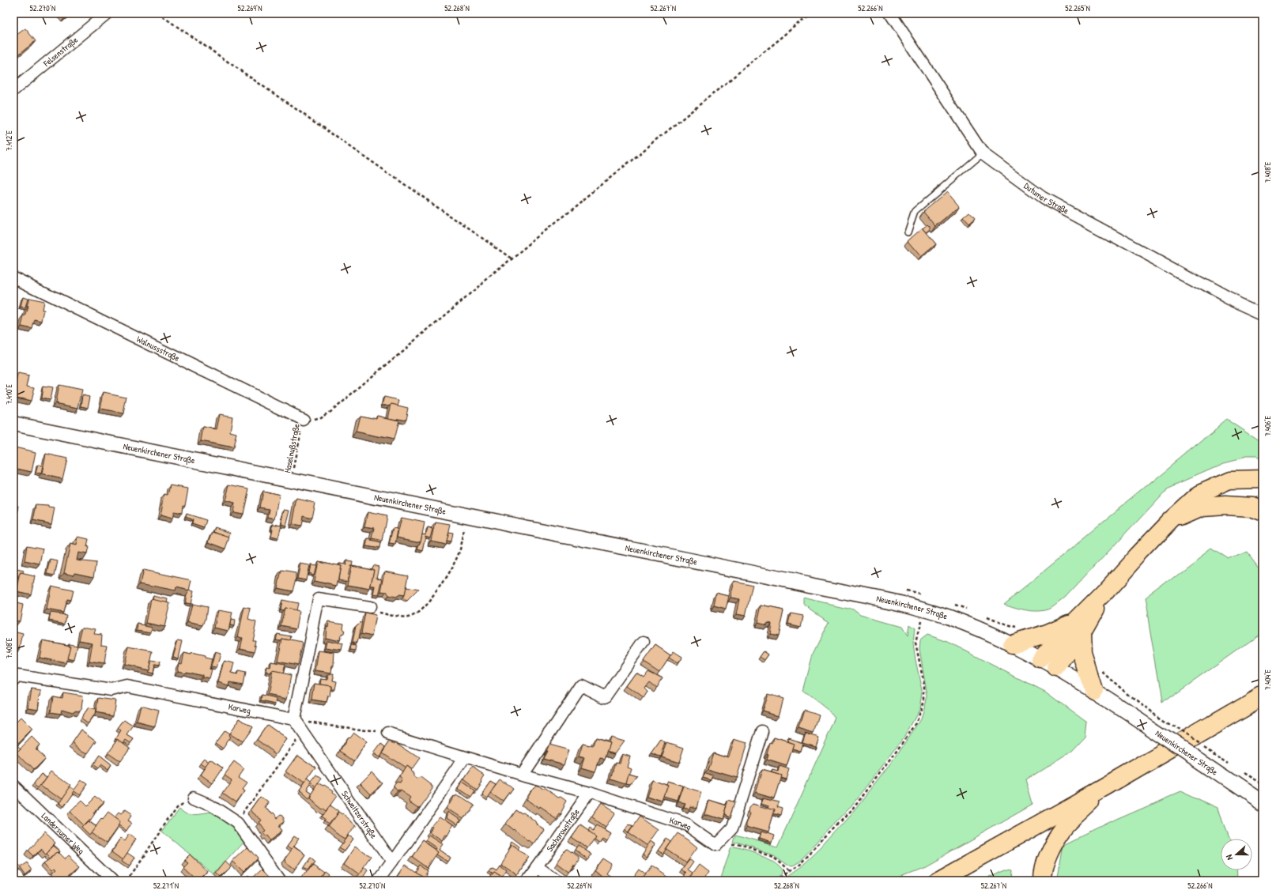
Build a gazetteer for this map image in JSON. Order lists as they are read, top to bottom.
{
  "streets": {
    "street": [
      "Felsenstraße",
      "Dutumer Straße",
      "Walnussstraße",
      "Neuenkirchener Straße",
      "Karweg",
      "Schweitzerstraße",
      "Sacharowstraße",
      "Landersumer Weg"
    ],
    "path": ["Haselnußstraße"]
  },
  "crossings": [
    ["Walnussstraße", "Haselnußstraße"],
    ["Haselnußstraße", "Neuenkirchener Straße"],
    ["Karweg", "Schweitzerstraße"],
    ["Karweg", "Sacharowstraße"]
  ],
  "north": "left",
  "coordinates": [
    "52.270°N",
    "52.269°N",
    "52.268°N",
    "52.267°N",
    "52.266°N",
    "52.265°N",
    "7.412°E",
    "7.408°E",
    "7.410°E",
    "7.406°E",
    "7.404°E",
    "52.271°N"
  ]
}
